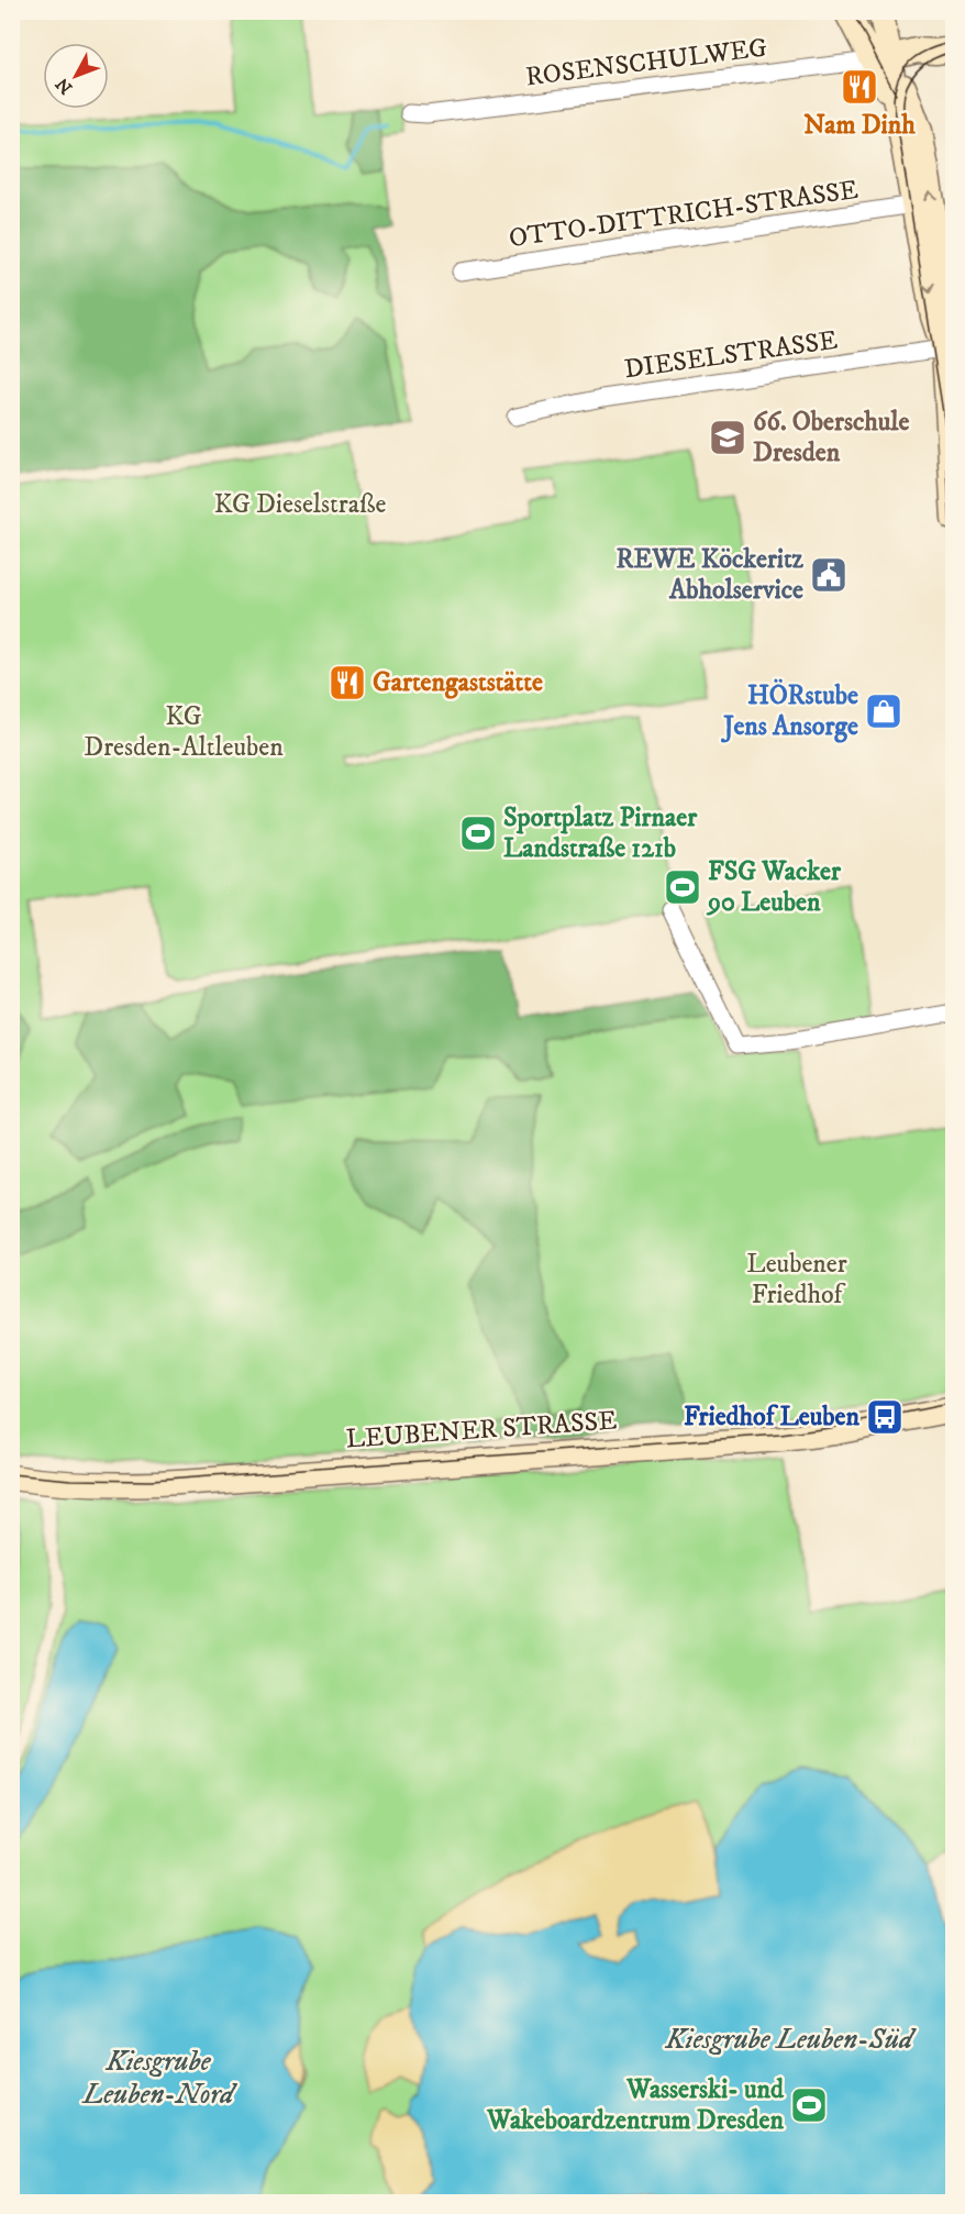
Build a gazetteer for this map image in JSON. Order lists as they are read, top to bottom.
{
  "streets": {
    "street": [
      "ROSENSCHULWEG",
      "OTTO-DITTRICH-STRASSE",
      "DIESELSTRASSE",
      "LEUBENER STRASSE"
    ]
  },
  "water": ["Kiesgrube Leuben-Süd", "Kiesgrube Leuben-Nord"],
  "parks": ["KG Dieselstraße", "KG Dresden-Altleuben", "Leubener Friedhof"],
  "places": {
    "restaurant": ["Nam Dinh", "Gartengaststätte"],
    "school or university": ["66. Oberschule Dresden"],
    "public building": ["REWE Köckeritz Abholservice"],
    "shop": ["HÖRstube Jens Ansorge"],
    "sports": ["Sportplatz Pirnaer Landstraße 121b", "FSG Wacker 90 Leuben", "Wasserski- und Wakeboardzentrum Dresden"],
    "bus stop": ["Friedhof Leuben"]
  },
  "north": "bottom left"
}
